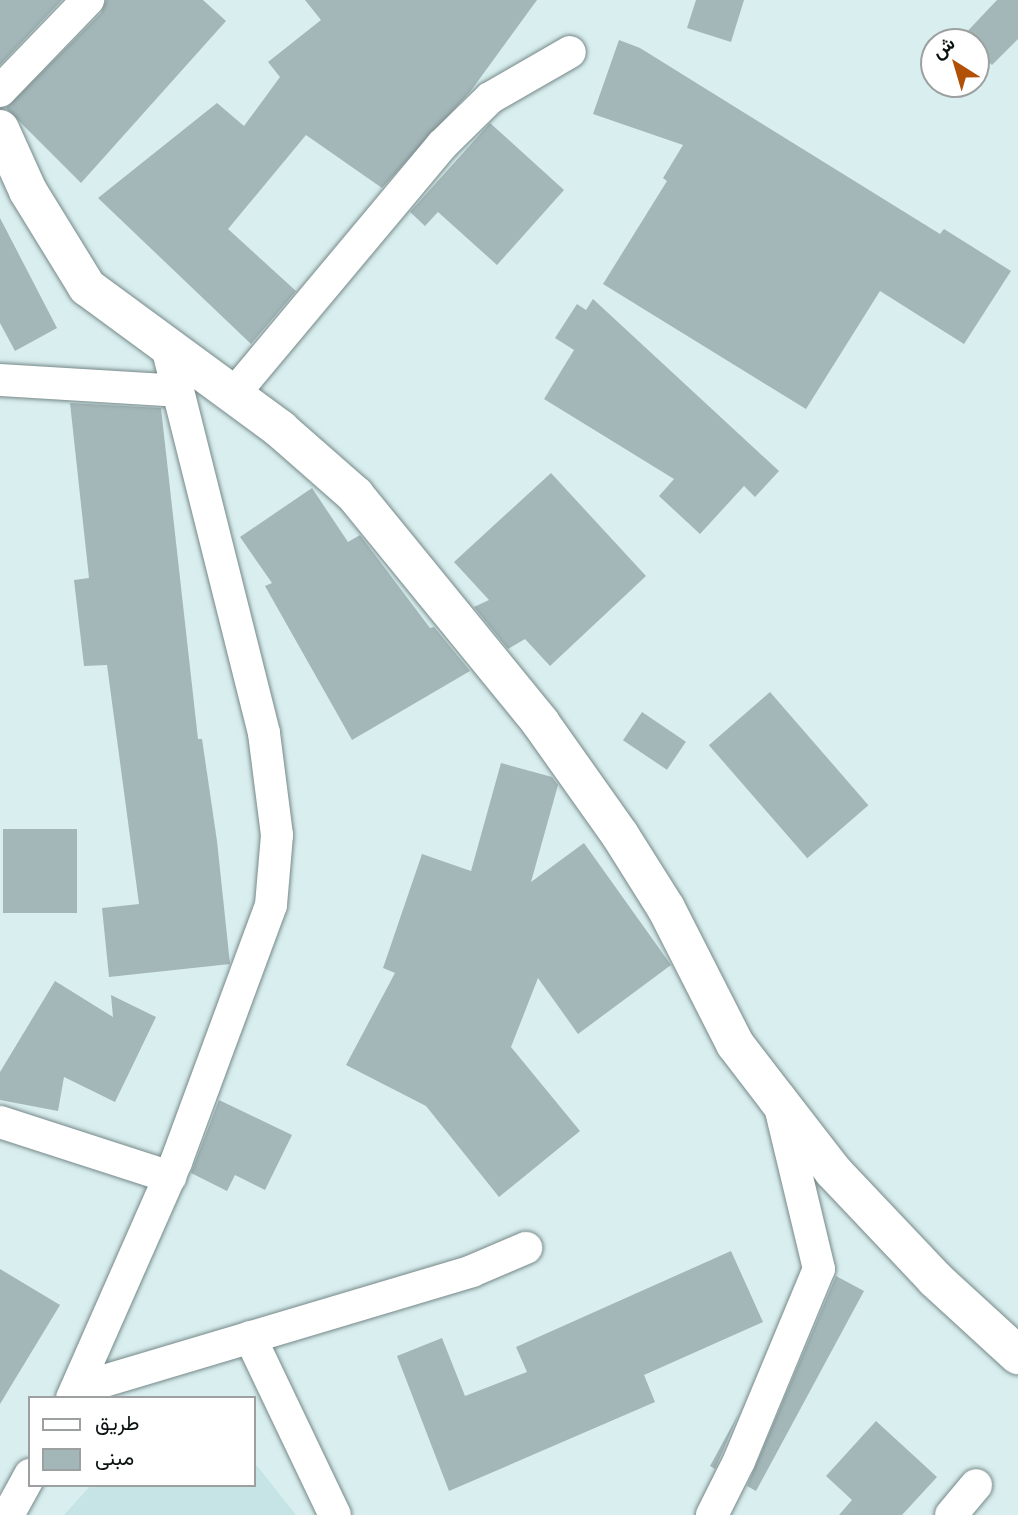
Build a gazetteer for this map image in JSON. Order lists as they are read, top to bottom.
{
  "legend": ["طريق", "مبنى"],
  "north": "top left"
}
